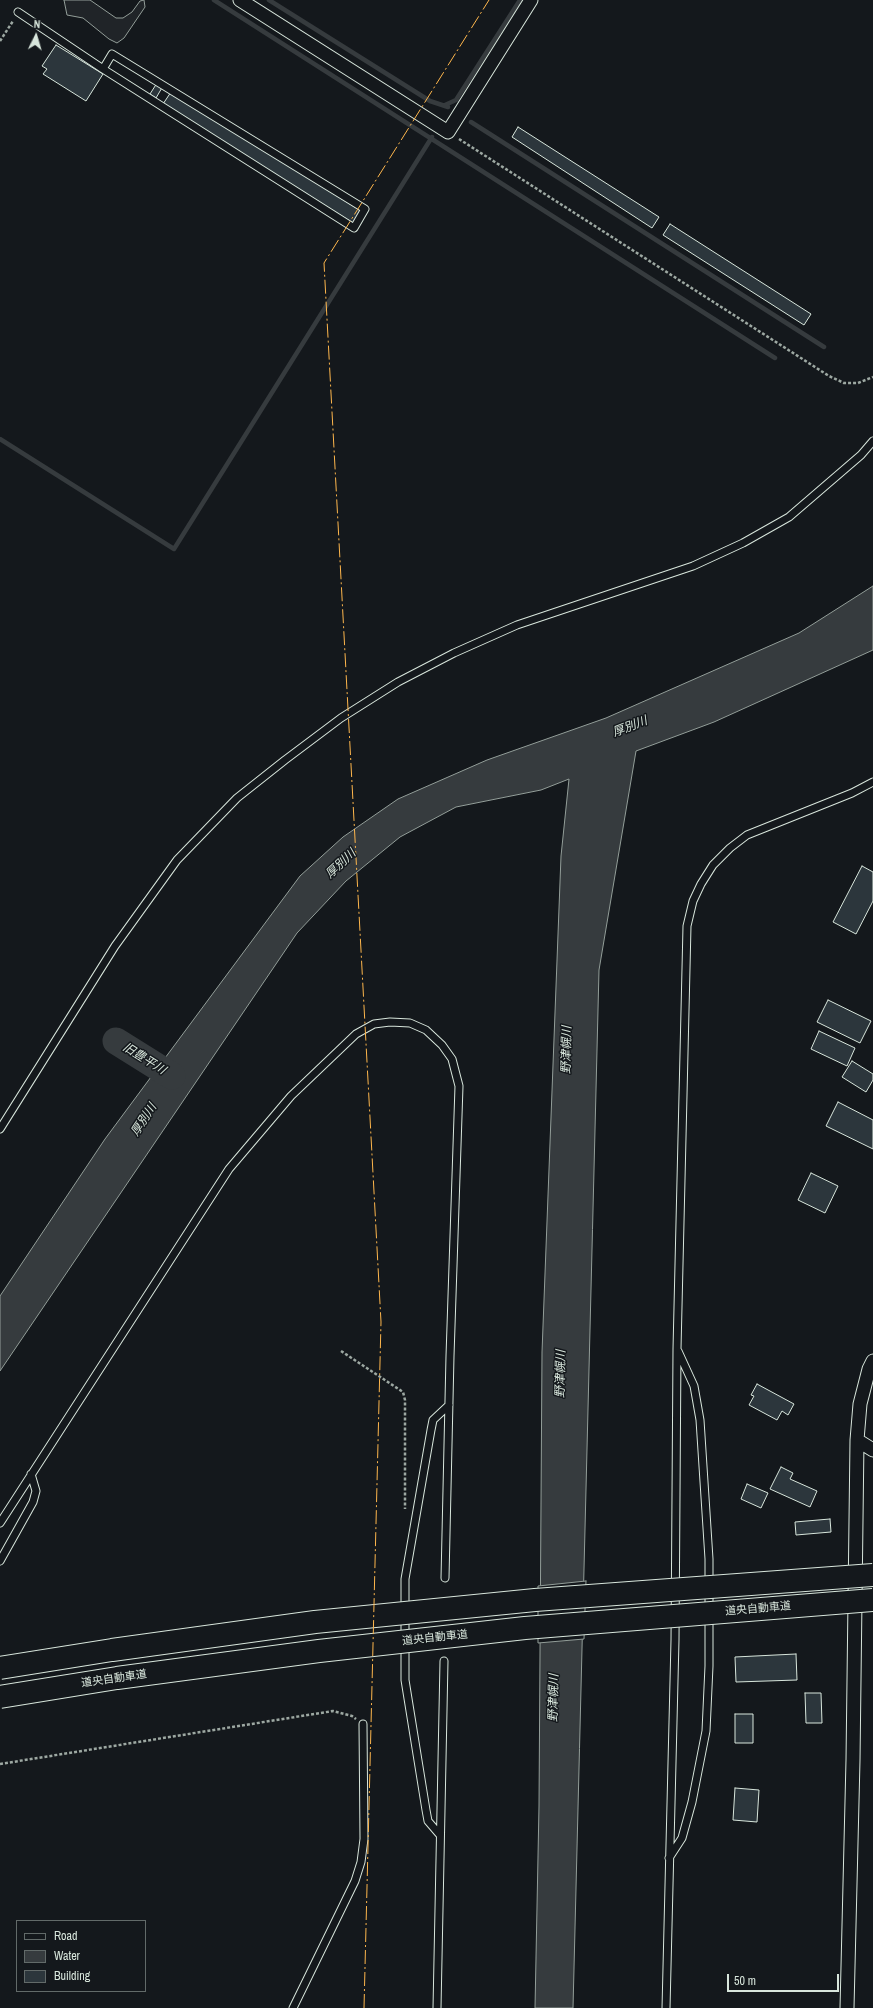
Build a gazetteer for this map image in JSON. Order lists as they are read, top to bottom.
{
  "streets": {
    "highway": ["道央自動車道"]
  },
  "water": ["厚別川", "野津幌川", "旧豊平川"],
  "legend": ["Road", "Water", "Building"],
  "scale_bar": "50 m",
  "north": "top"
}
